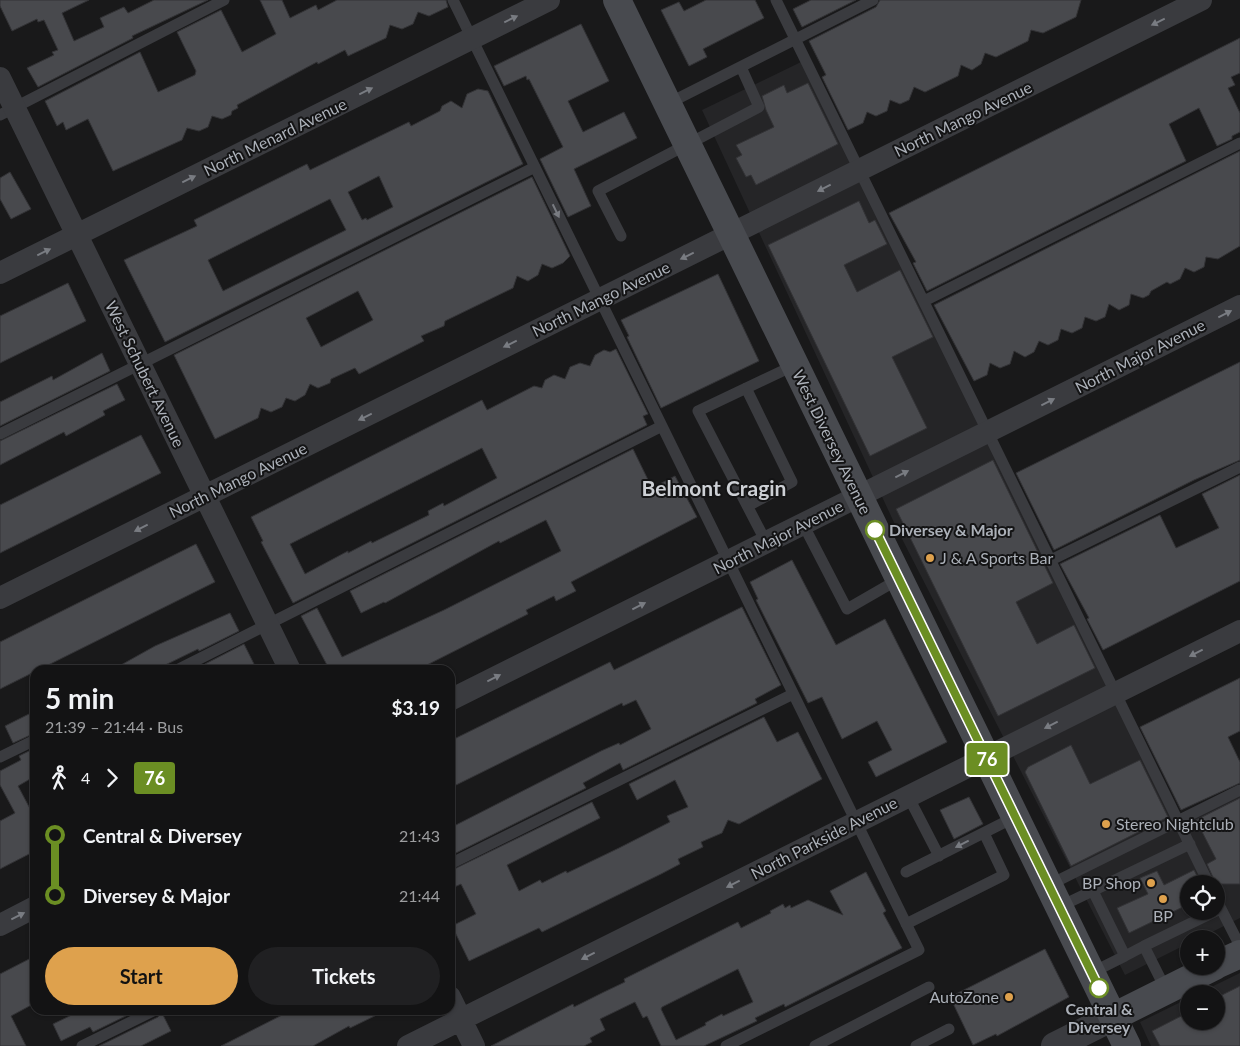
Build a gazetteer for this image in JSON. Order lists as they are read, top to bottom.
{
  "streets": {
    "main road": ["West Diversey Avenue"],
    "street": [
      "North Mango Avenue",
      "North Menard Avenue",
      "North Major Avenue",
      "West Schubert Avenue",
      "North Parkside Avenue"
    ]
  },
  "crossings": [
    ["North Mango Avenue", "West Schubert Avenue"],
    ["North Mango Avenue", "West Diversey Avenue"],
    ["North Menard Avenue", "West Schubert Avenue"],
    ["North Major Avenue", "West Diversey Avenue"],
    ["West Diversey Avenue", "North Parkside Avenue"]
  ],
  "one_way": [
    "North Mango Avenue",
    "North Menard Avenue",
    "North Major Avenue",
    "North Parkside Avenue"
  ],
  "districts": ["Belmont Cragin"],
  "places": [
    "Diversey & Major",
    "J & A Sports Bar",
    "Stereo Nightclub",
    "BP Shop",
    "BP",
    "Central & Diversey",
    "AutoZone"
  ],
  "lines": ["bus line 76"],
  "page": {
    "on_map": "76",
    "heading": ["5 min", "21:39 – 21:44 · Bus", "$3.19"],
    "legs": ["4", "76"],
    "list": [
      {
        "name": "Central & Diversey",
        "value": "21:43"
      },
      {
        "name": "Diversey & Major",
        "value": "21:44"
      }
    ],
    "map_buttons": ["+", "−"],
    "buttons": ["Start", "Tickets"]
  }
}
